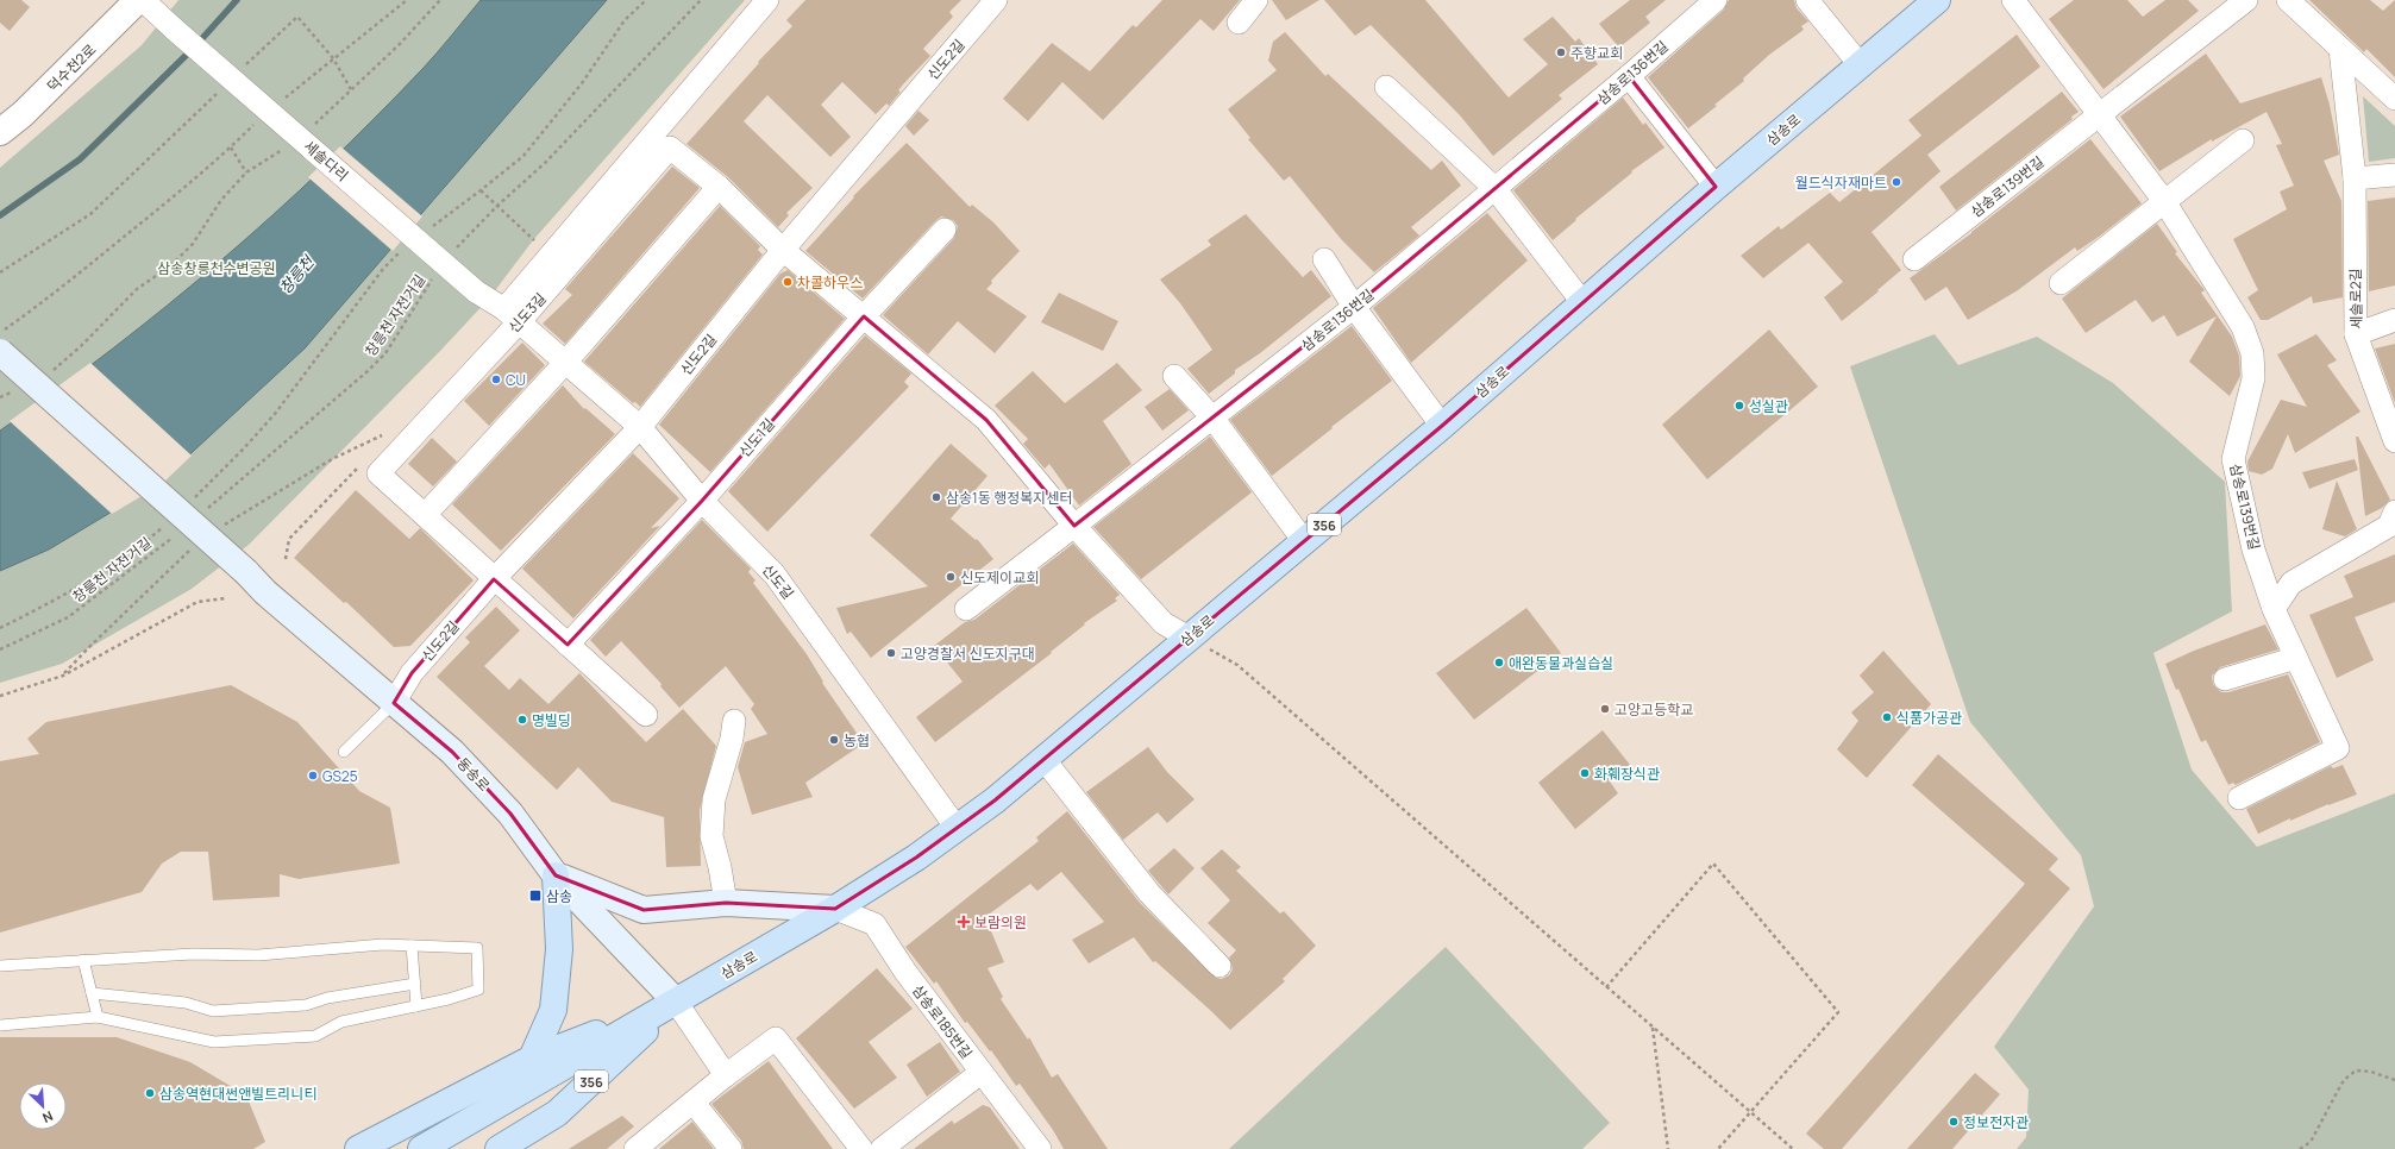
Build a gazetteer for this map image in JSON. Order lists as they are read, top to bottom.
{
  "streets": {
    "main road": ["삼송로", "356", "동송로"],
    "street": [
      "신도2길",
      "덕수천2로",
      "삼송로136번길",
      "세솔다리",
      "삼송로139번길",
      "세솔로2길",
      "신도3길",
      "신도1길",
      "신도길",
      "삼송로185번길"
    ],
    "path": ["창릉천 자전거길"]
  },
  "crossings": [
    ["신도2길", "신도길"],
    ["신도2길", "동송로"],
    ["삼송로", "356"],
    ["삼송로", "신도길"],
    ["삼송로", "동송로"],
    ["삼송로", "삼송로185번길"],
    ["세솔다리", "신도길"],
    ["신도3길", "신도길"],
    ["신도1길", "신도길"],
    ["356", "동송로"]
  ],
  "water": ["창릉천"],
  "parks": ["삼송창릉천수변공원"],
  "places": {
    "other": [
      "주향교회",
      "월드식자재마트",
      "차콜하우스",
      "CU",
      "성실관",
      "삼송1동 행정복지센터",
      "신도제이교회",
      "고양경찰서 신도지구대",
      "애완동물과실습실",
      "고양고등학교",
      "식품가공관",
      "명빌딩",
      "농협",
      "화훼장식관",
      "GS25",
      "삼송역현대썬앤빌트리니티",
      "정보전자관"
    ],
    "transit": ["삼송"],
    "health": ["보람의원"]
  },
  "north": "bottom right"
}
